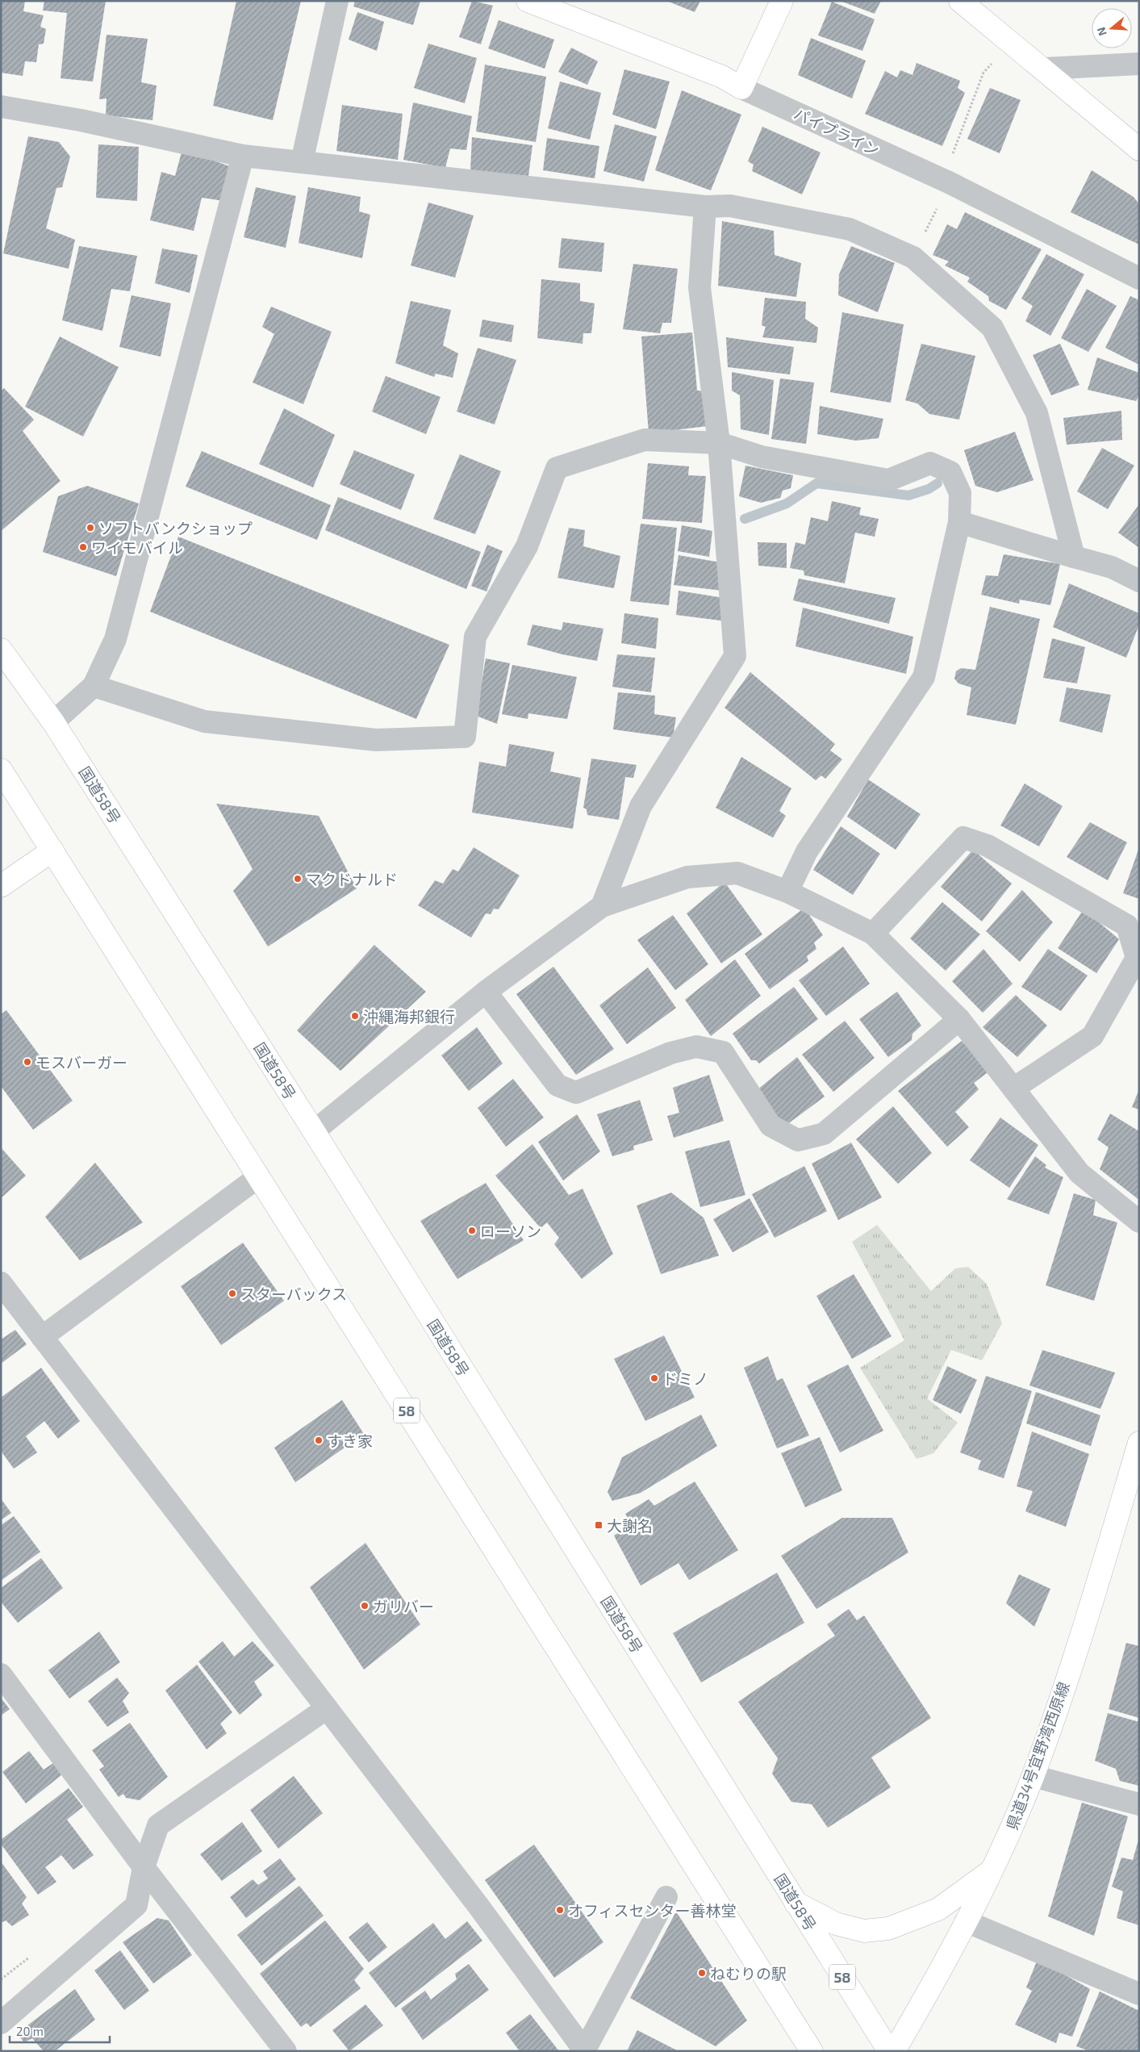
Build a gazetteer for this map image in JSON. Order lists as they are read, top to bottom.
{
  "streets": {
    "main road": [
      "パイプライン",
      "国道58号",
      "58",
      "県道34号宜野湾西原線"
    ]
  },
  "places": {
    "other": [
      "ソフトバンクショップ",
      "ワイモバイル",
      "マクドナルド",
      "沖縄海邦銀行",
      "モスバーガー",
      "ローソン",
      "スターバックス",
      "ドミノ",
      "すき家",
      "ガリバー",
      "オフィスセンター善林堂",
      "ねむりの駅"
    ],
    "transit": ["大謝名"]
  },
  "scale_bar": "20 m",
  "north": "left"
}
